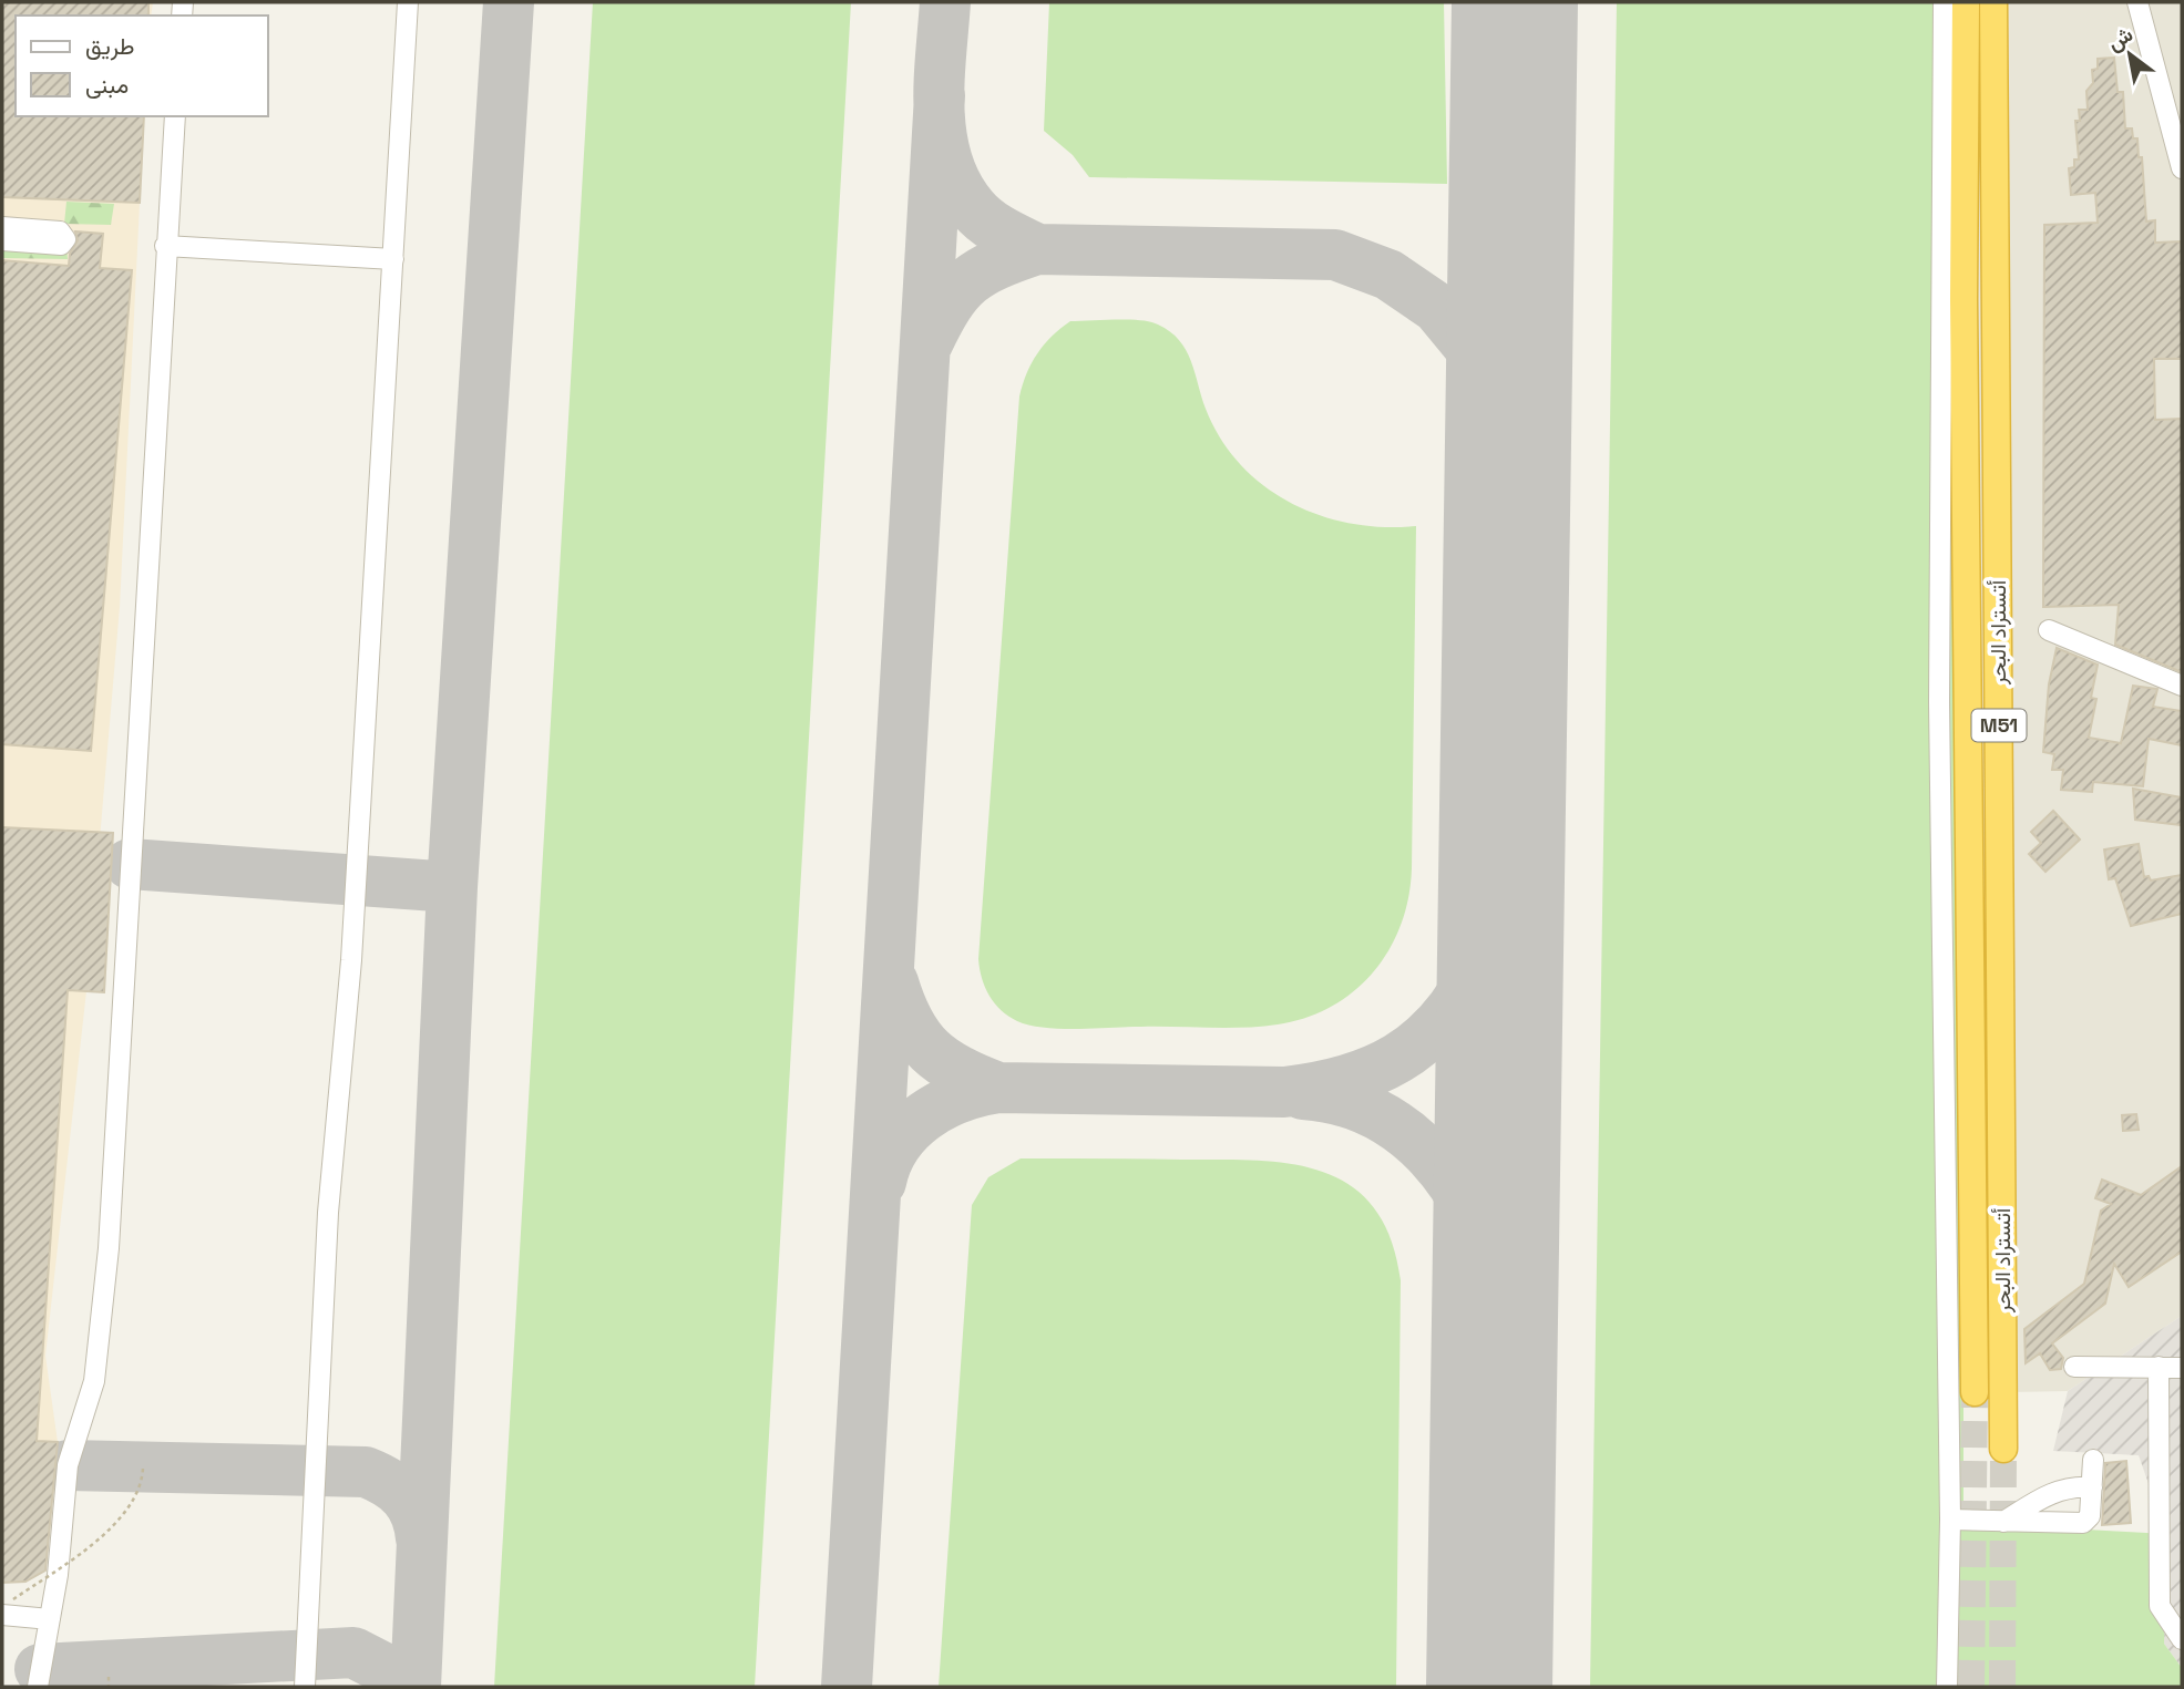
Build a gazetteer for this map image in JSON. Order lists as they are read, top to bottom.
{
  "streets": {
    "highway": ["أتستراد البحر", "M51"]
  },
  "legend": ["طريق", "مبنى"],
  "north": "top left"
}
